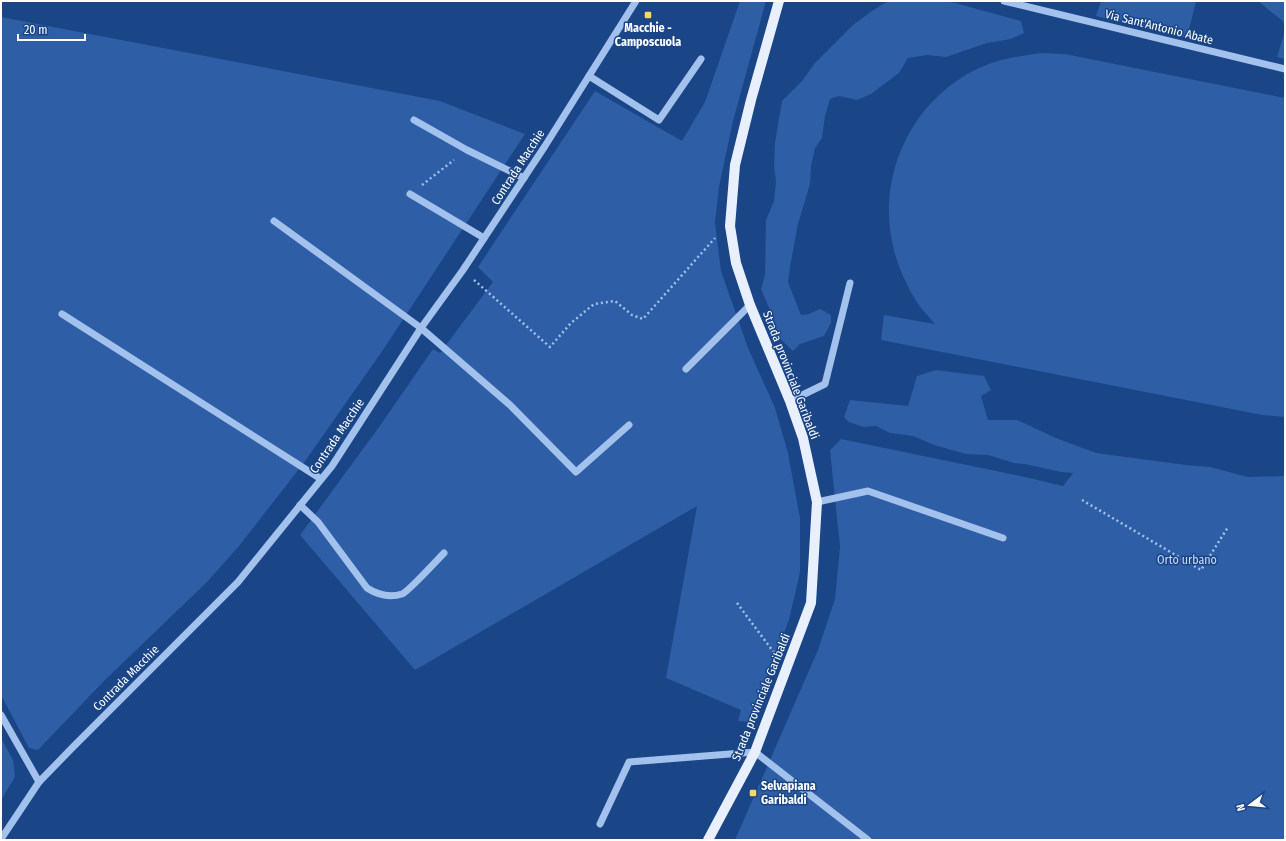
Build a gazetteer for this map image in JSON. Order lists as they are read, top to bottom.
{
  "streets": {
    "main road": ["Strada provinciale Garibaldi"],
    "street": ["Via Sant'Antonio Abate", "Contrada Macchie"]
  },
  "parks": ["Orto urbano"],
  "places": {
    "transit": ["Macchie - Camposcuola", "Selvapiana Garibaldi"]
  },
  "scale_bar": "20 m",
  "north": "left"
}
